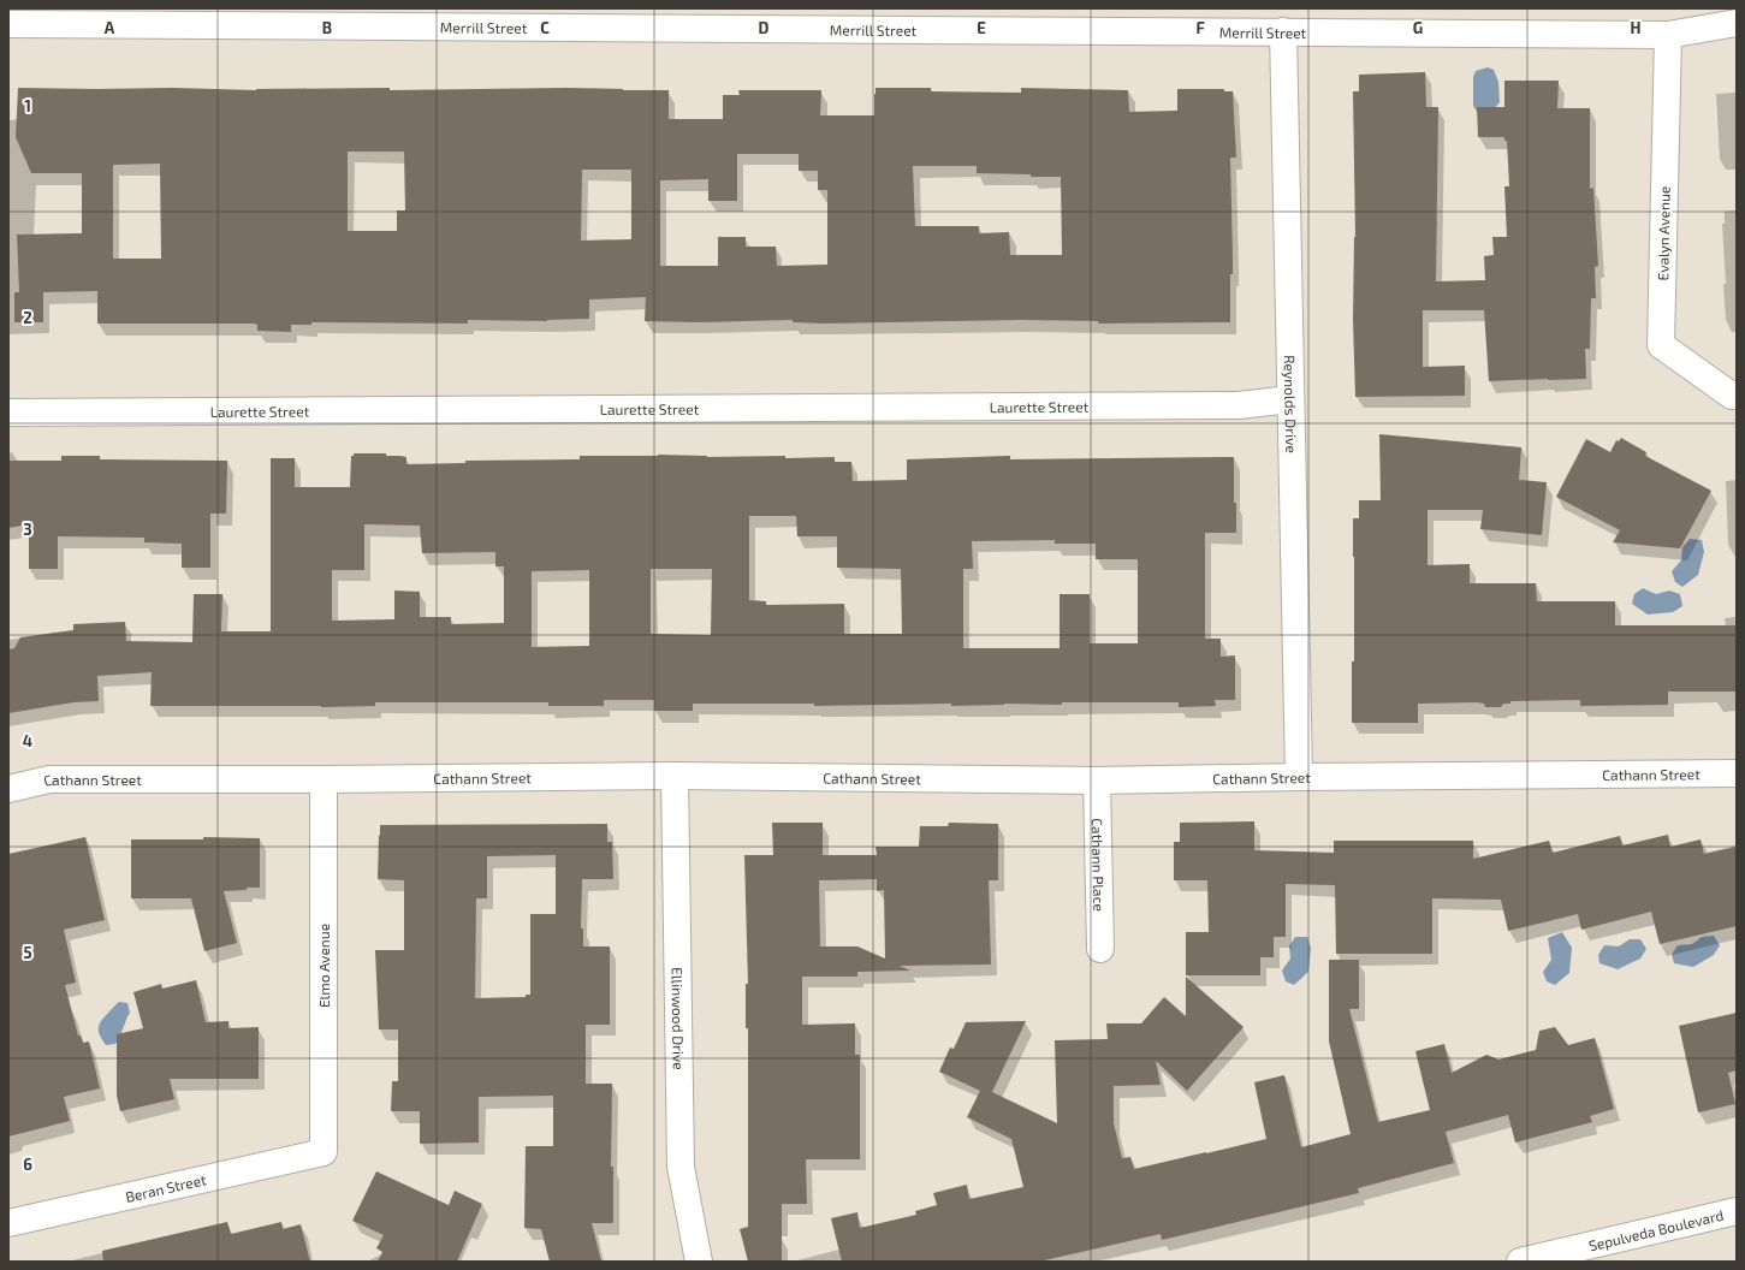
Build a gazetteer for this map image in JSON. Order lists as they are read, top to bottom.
{
  "streets": {
    "street": [
      "Merrill Street",
      "Evalyn Avenue",
      "Reynolds Drive",
      "Laurette Street",
      "Cathann Street",
      "Cathann Place",
      "Elmo Avenue",
      "Ellinwood Drive",
      "Beran Street",
      "Sepulveda Boulevard"
    ]
  },
  "crossings": [
    ["Merrill Street", "Evalyn Avenue"],
    ["Merrill Street", "Reynolds Drive"],
    ["Reynolds Drive", "Laurette Street"],
    ["Reynolds Drive", "Cathann Street"],
    ["Cathann Street", "Cathann Place"],
    ["Cathann Street", "Elmo Avenue"],
    ["Cathann Street", "Ellinwood Drive"],
    ["Elmo Avenue", "Beran Street"]
  ],
  "grid": {
    "columns": [
      "A",
      "B",
      "C",
      "D",
      "E",
      "F",
      "G",
      "H"
    ],
    "rows": [
      "1",
      "2",
      "3",
      "4",
      "5",
      "6"
    ]
  }
}
